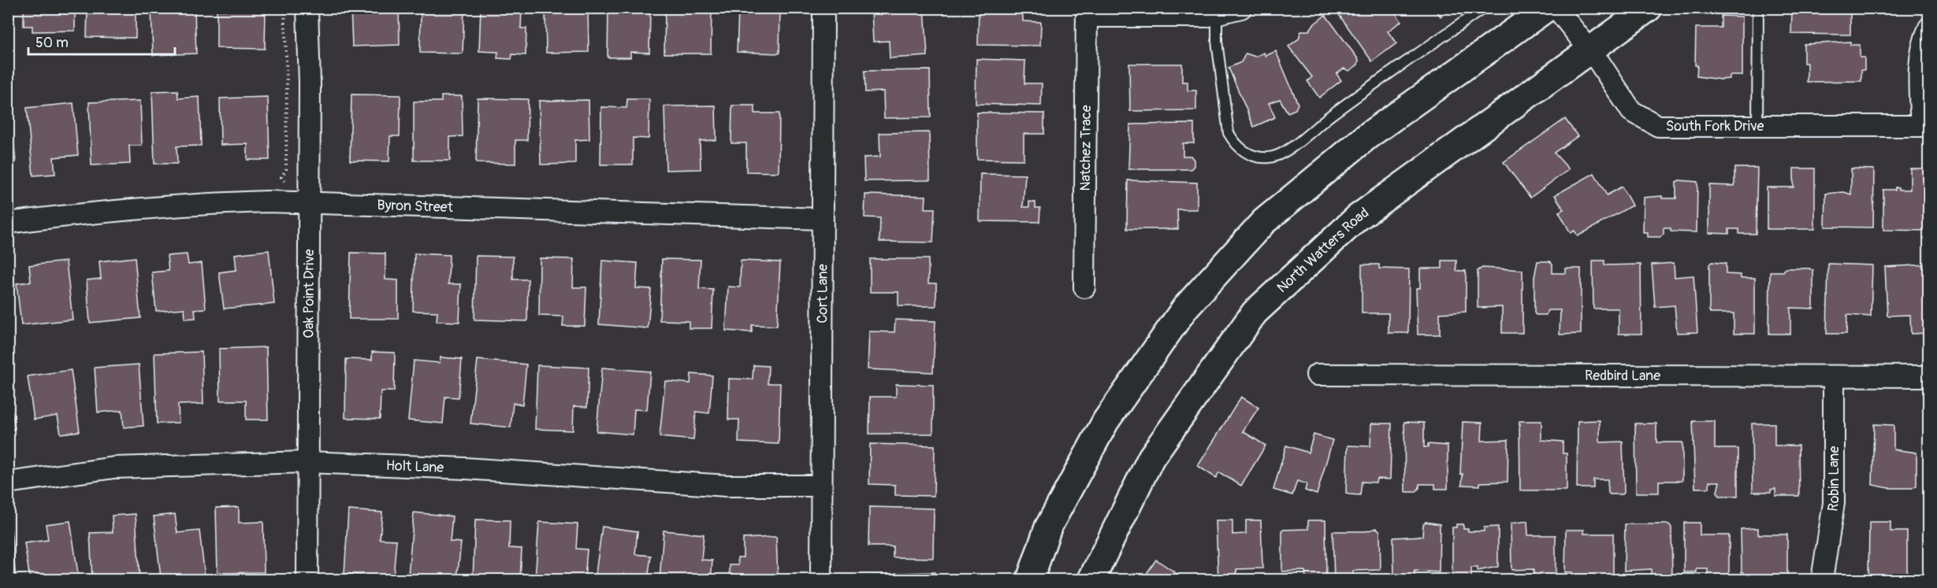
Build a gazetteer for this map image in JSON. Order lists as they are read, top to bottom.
{
  "streets": {
    "main road": ["North Watters Road"],
    "street": [
      "South Fork Drive",
      "Natchez Trace",
      "Byron Street",
      "Oak Point Drive",
      "Cort Lane",
      "Redbird Lane",
      "Holt Lane",
      "Robin Lane"
    ]
  },
  "crossings": [
    ["South Fork Drive", "North Watters Road"],
    ["Byron Street", "Oak Point Drive"],
    ["Byron Street", "Cort Lane"],
    ["Oak Point Drive", "Holt Lane"],
    ["Cort Lane", "Holt Lane"],
    ["Redbird Lane", "Robin Lane"]
  ],
  "scale_bar": "50 m"
}
